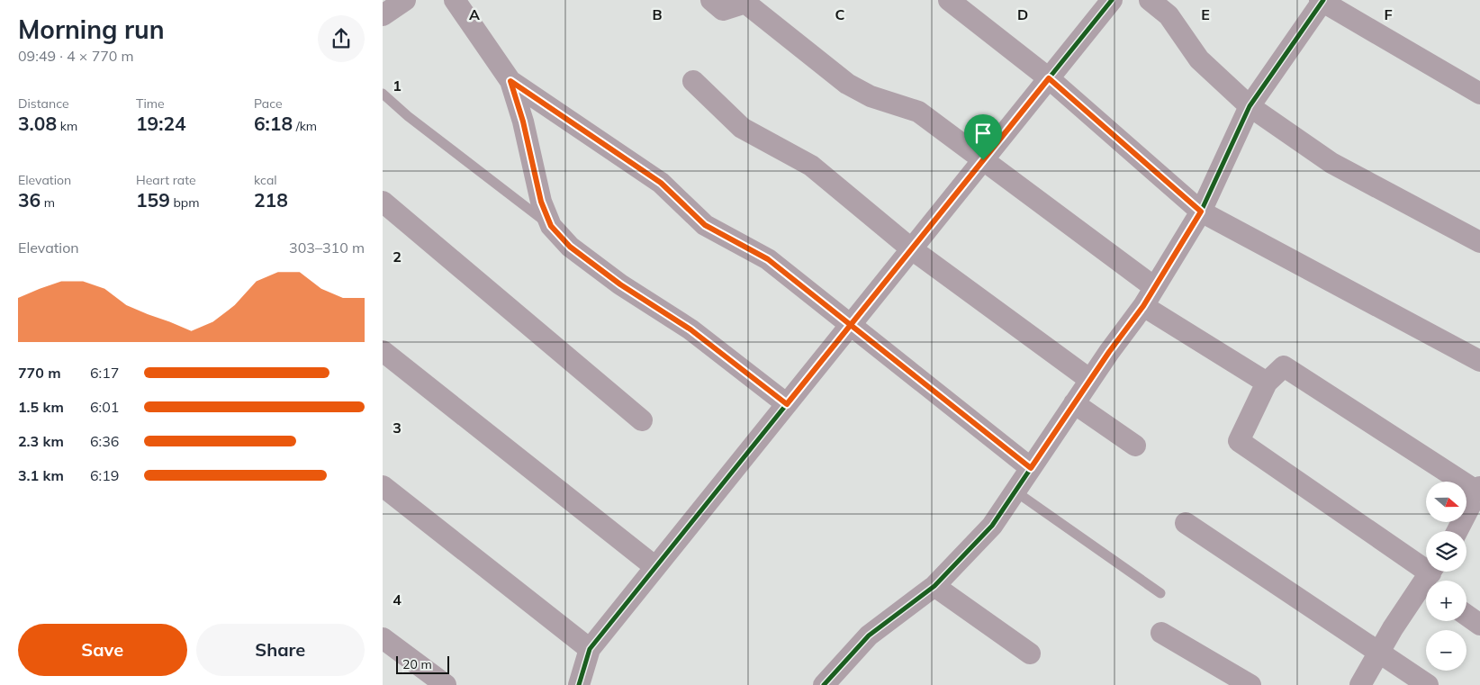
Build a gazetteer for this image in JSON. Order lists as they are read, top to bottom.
{
  "scale_bar": "20 m",
  "north": "right",
  "page": {
    "heading": ["Morning run", "09:49 · 4 × 770 m"],
    "stats": [
      ["Distance", "3.08 km"],
      ["Time", "19:24"],
      ["Pace", "6:18 /km"],
      ["Elevation", "36 m"],
      ["Heart rate", "159 bpm"],
      ["kcal", "218"]
    ],
    "chart": ["Elevation", "303–310 m"],
    "list": [
      {
        "name": "770 m",
        "note": "6:17"
      },
      {
        "name": "1.5 km",
        "note": "6:01"
      },
      {
        "name": "2.3 km",
        "note": "6:36"
      },
      {
        "name": "3.1 km",
        "note": "6:19"
      }
    ],
    "map_buttons": ["+", "−"],
    "buttons": ["Save", "Share"],
    "scale": "20 m"
  },
  "grid": {
    "columns": [
      "A",
      "B",
      "C",
      "D",
      "E",
      "F"
    ],
    "rows": [
      "1",
      "2",
      "3",
      "4"
    ]
  }
}
